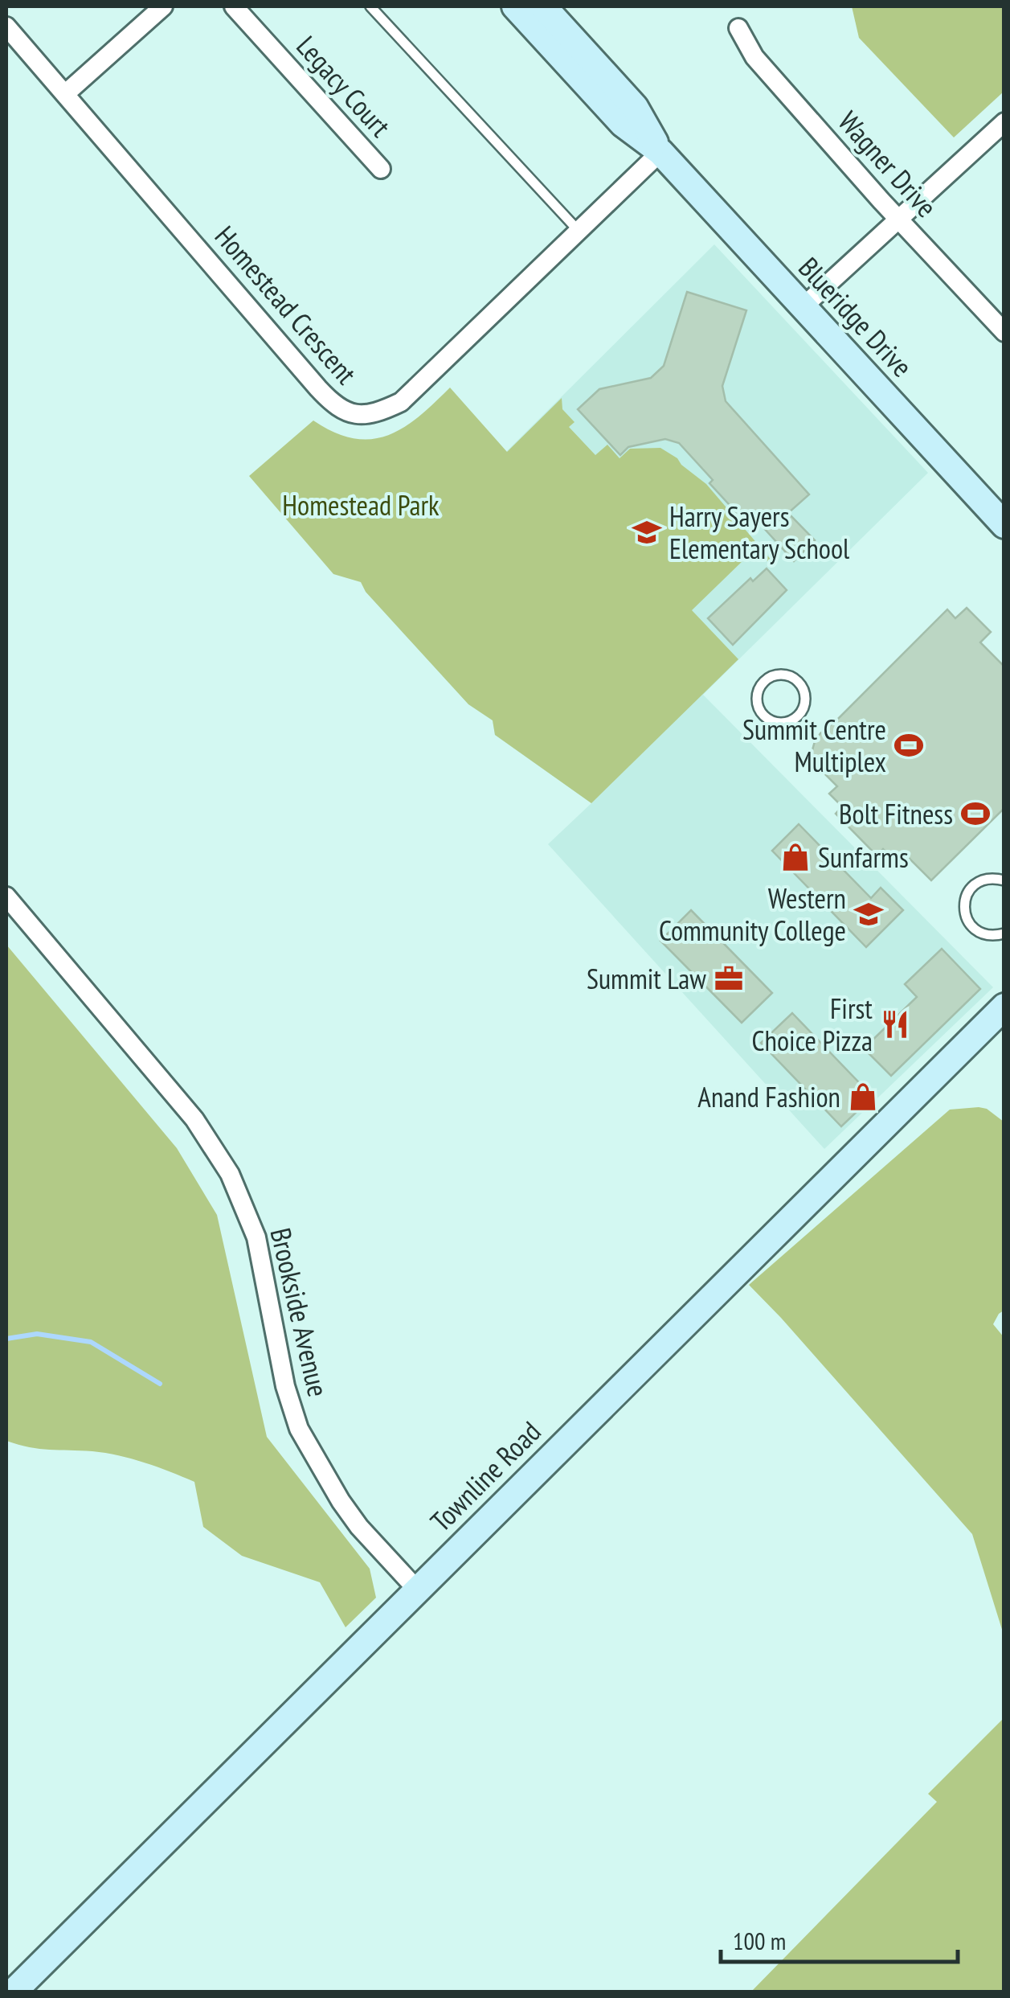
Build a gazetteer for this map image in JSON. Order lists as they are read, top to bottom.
{
  "streets": {
    "street": [
      "Legacy Court",
      "Wagner Drive",
      "Homestead Crescent",
      "Blueridge Drive",
      "Brookside Avenue",
      "Townline Road"
    ]
  },
  "crossings": [
    ["Homestead Crescent", "Blueridge Drive"],
    ["Brookside Avenue", "Townline Road"]
  ],
  "parks": ["Homestead Park"],
  "places": {
    "school or university": ["Harry Sayers Elementary School", "Western Community College"],
    "sports": ["Summit Centre Multiplex", "Bolt Fitness"],
    "shop": ["Sunfarms", "Anand Fashion"],
    "office": ["Summit Law"],
    "restaurant": ["First Choice Pizza"]
  },
  "scale_bar": "100 m"
}
